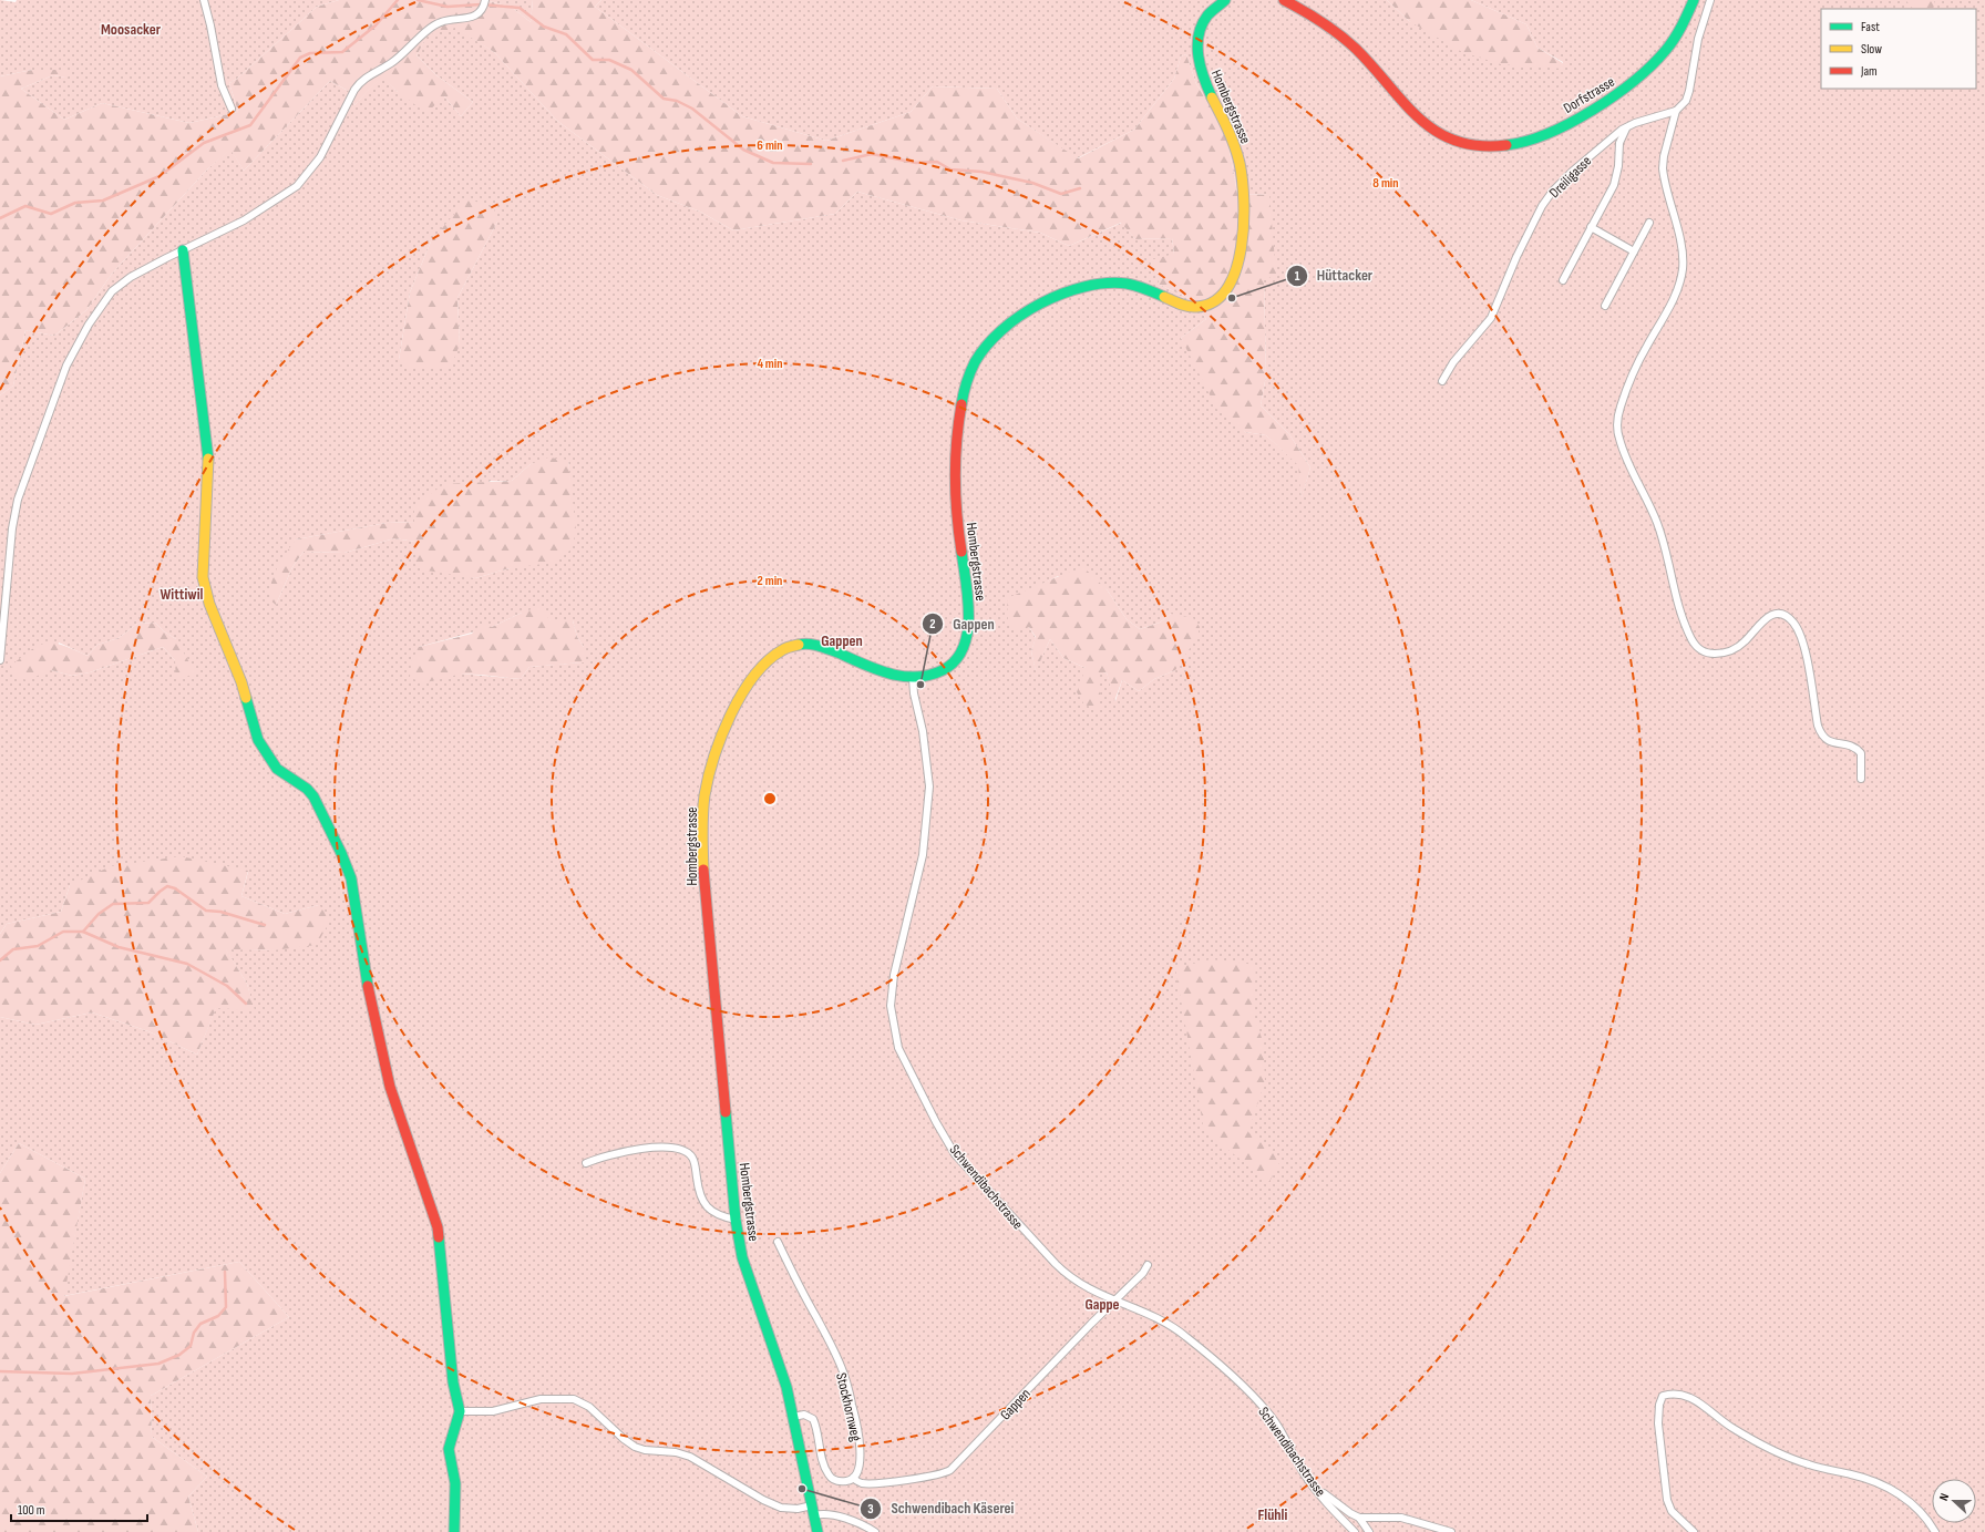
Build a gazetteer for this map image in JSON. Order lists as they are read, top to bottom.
{
  "streets": {
    "street": [
      "Dorfstrasse",
      "Hombergstrasse",
      "Dreiligasse",
      "Schwendibachstrasse",
      "Gappen",
      "Stockhornweg"
    ]
  },
  "crossings": [
    ["Hombergstrasse", "Schwendibachstrasse"],
    ["Schwendibachstrasse", "Gappen"],
    ["Gappen", "Stockhornweg"]
  ],
  "districts": [
    "Moosacker",
    "Wittiwil",
    "Gappen",
    "Gappe",
    "Flühli"
  ],
  "places": ["Hüttacker", "Gappen", "Schwendibach Käserei"],
  "legend": ["Fast", "Slow", "Jam"],
  "scale_bar": "100 m",
  "north": "left",
  "rings": [
    "6 min",
    "8 min",
    "4 min",
    "2 min"
  ]
}
